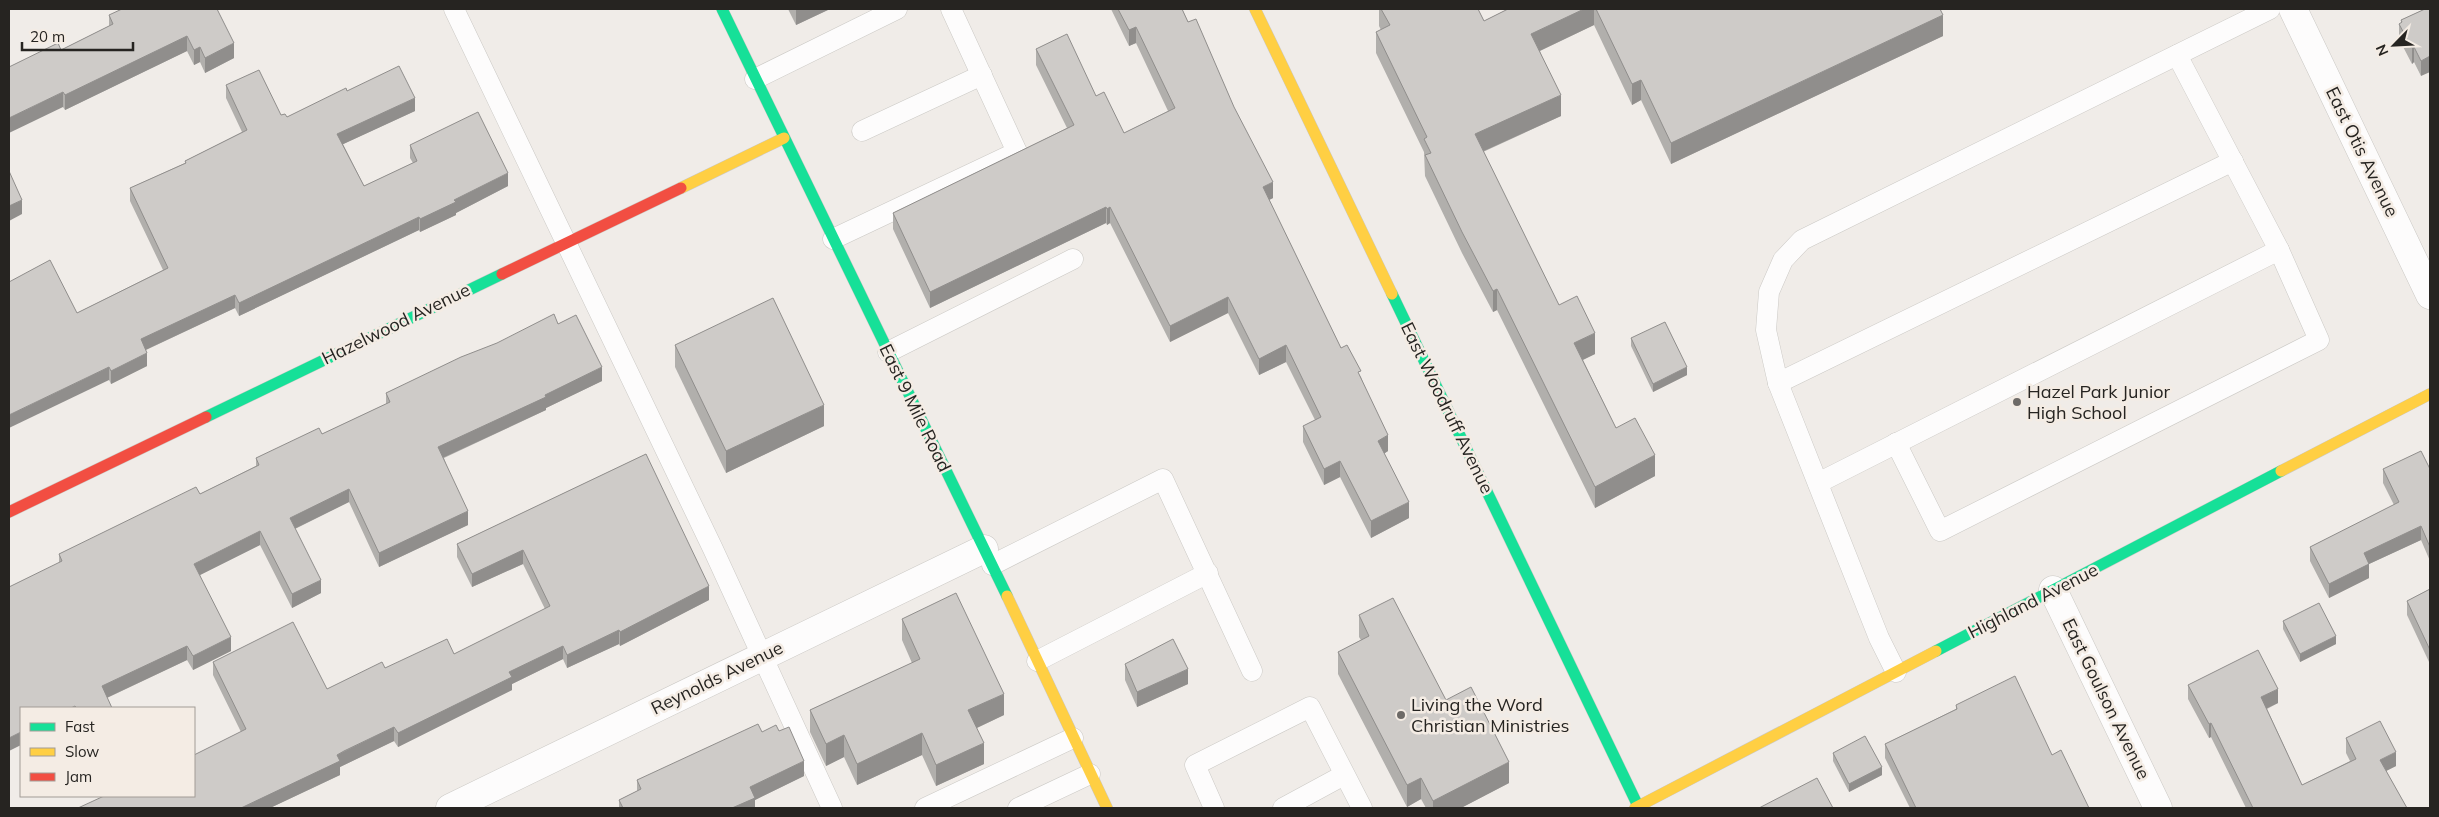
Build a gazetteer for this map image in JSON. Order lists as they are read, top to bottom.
{
  "streets": {
    "street": [
      "East Otis Avenue",
      "Hazelwood Avenue",
      "East 9 Mile Road",
      "East Woodruff Avenue",
      "Highland Avenue",
      "Reynolds Avenue",
      "East Goulson Avenue"
    ]
  },
  "crossings": [
    ["Hazelwood Avenue", "East 9 Mile Road"],
    ["East 9 Mile Road", "Reynolds Avenue"],
    ["East Woodruff Avenue", "Highland Avenue"],
    ["Highland Avenue", "East Goulson Avenue"]
  ],
  "places": ["Hazel Park Junior High School", "Living the Word Christian Ministries"],
  "legend": ["Fast", "Slow", "Jam"],
  "scale_bar": "20 m",
  "north": "bottom left"
}
